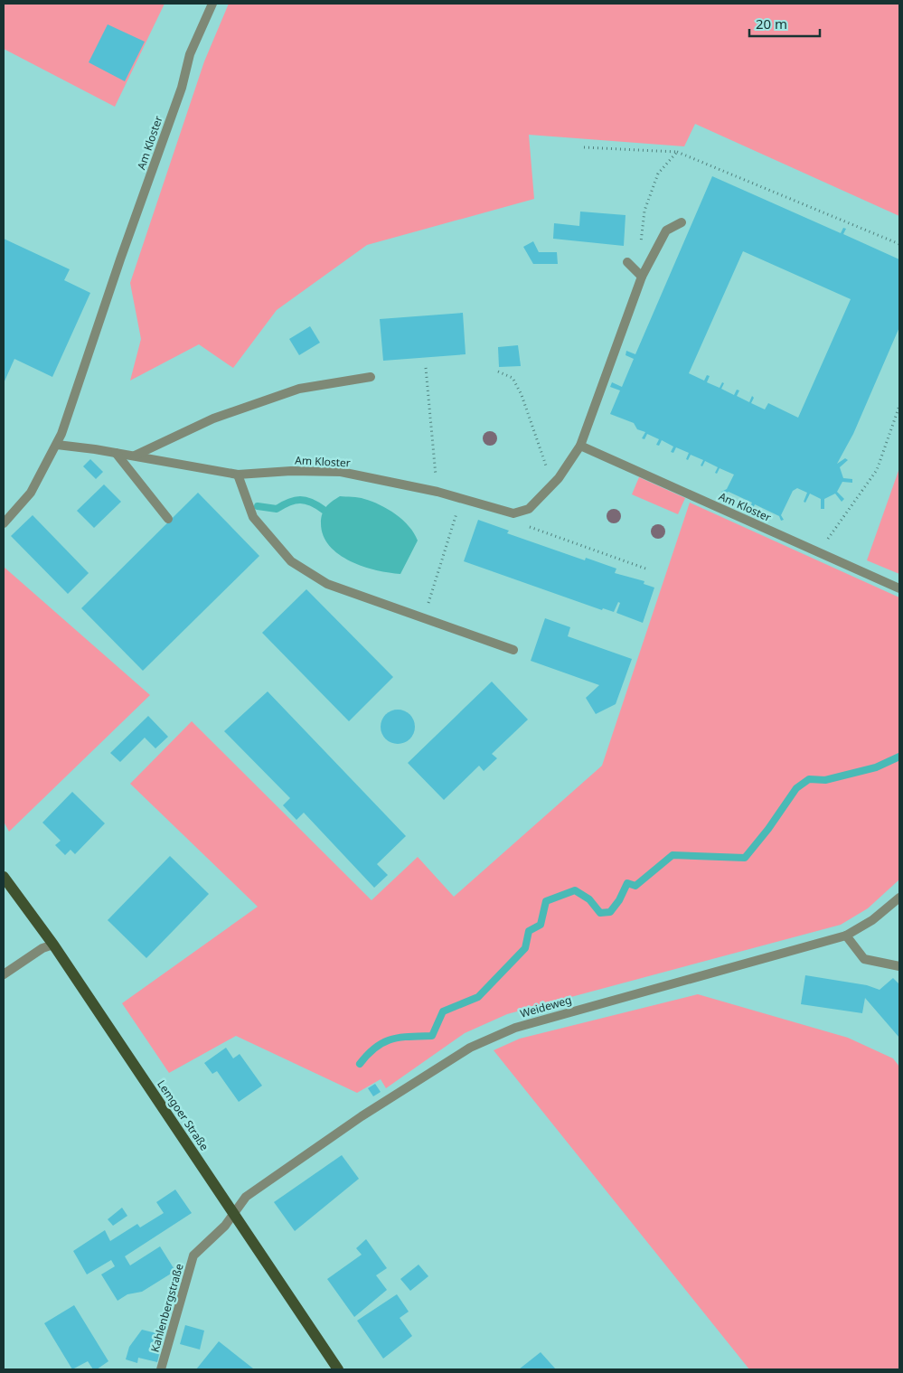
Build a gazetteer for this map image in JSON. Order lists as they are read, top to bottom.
{
  "streets": {
    "main road": ["Lemgoer Straße"],
    "street": ["Am Kloster", "Weideweg", "Kahlenbergstraße"]
  },
  "crossings": [
    ["Weideweg", "Lemgoer Straße"],
    ["Weideweg", "Kahlenbergstraße"],
    ["Lemgoer Straße", "Kahlenbergstraße"]
  ],
  "scale_bar": "20 m"
}
